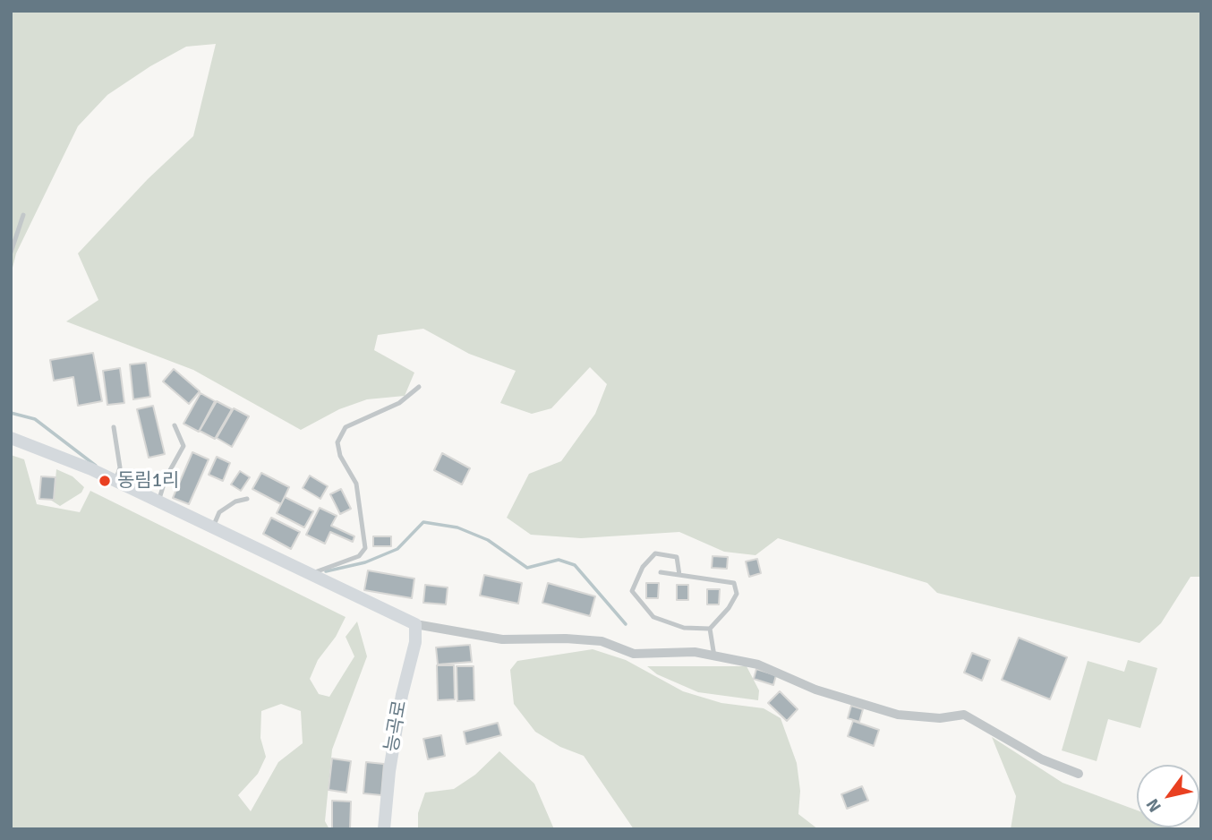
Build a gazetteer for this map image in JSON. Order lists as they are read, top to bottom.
{
  "streets": {
    "street": ["능곡로"]
  },
  "places": ["동림1리"],
  "north": "bottom left"
}
